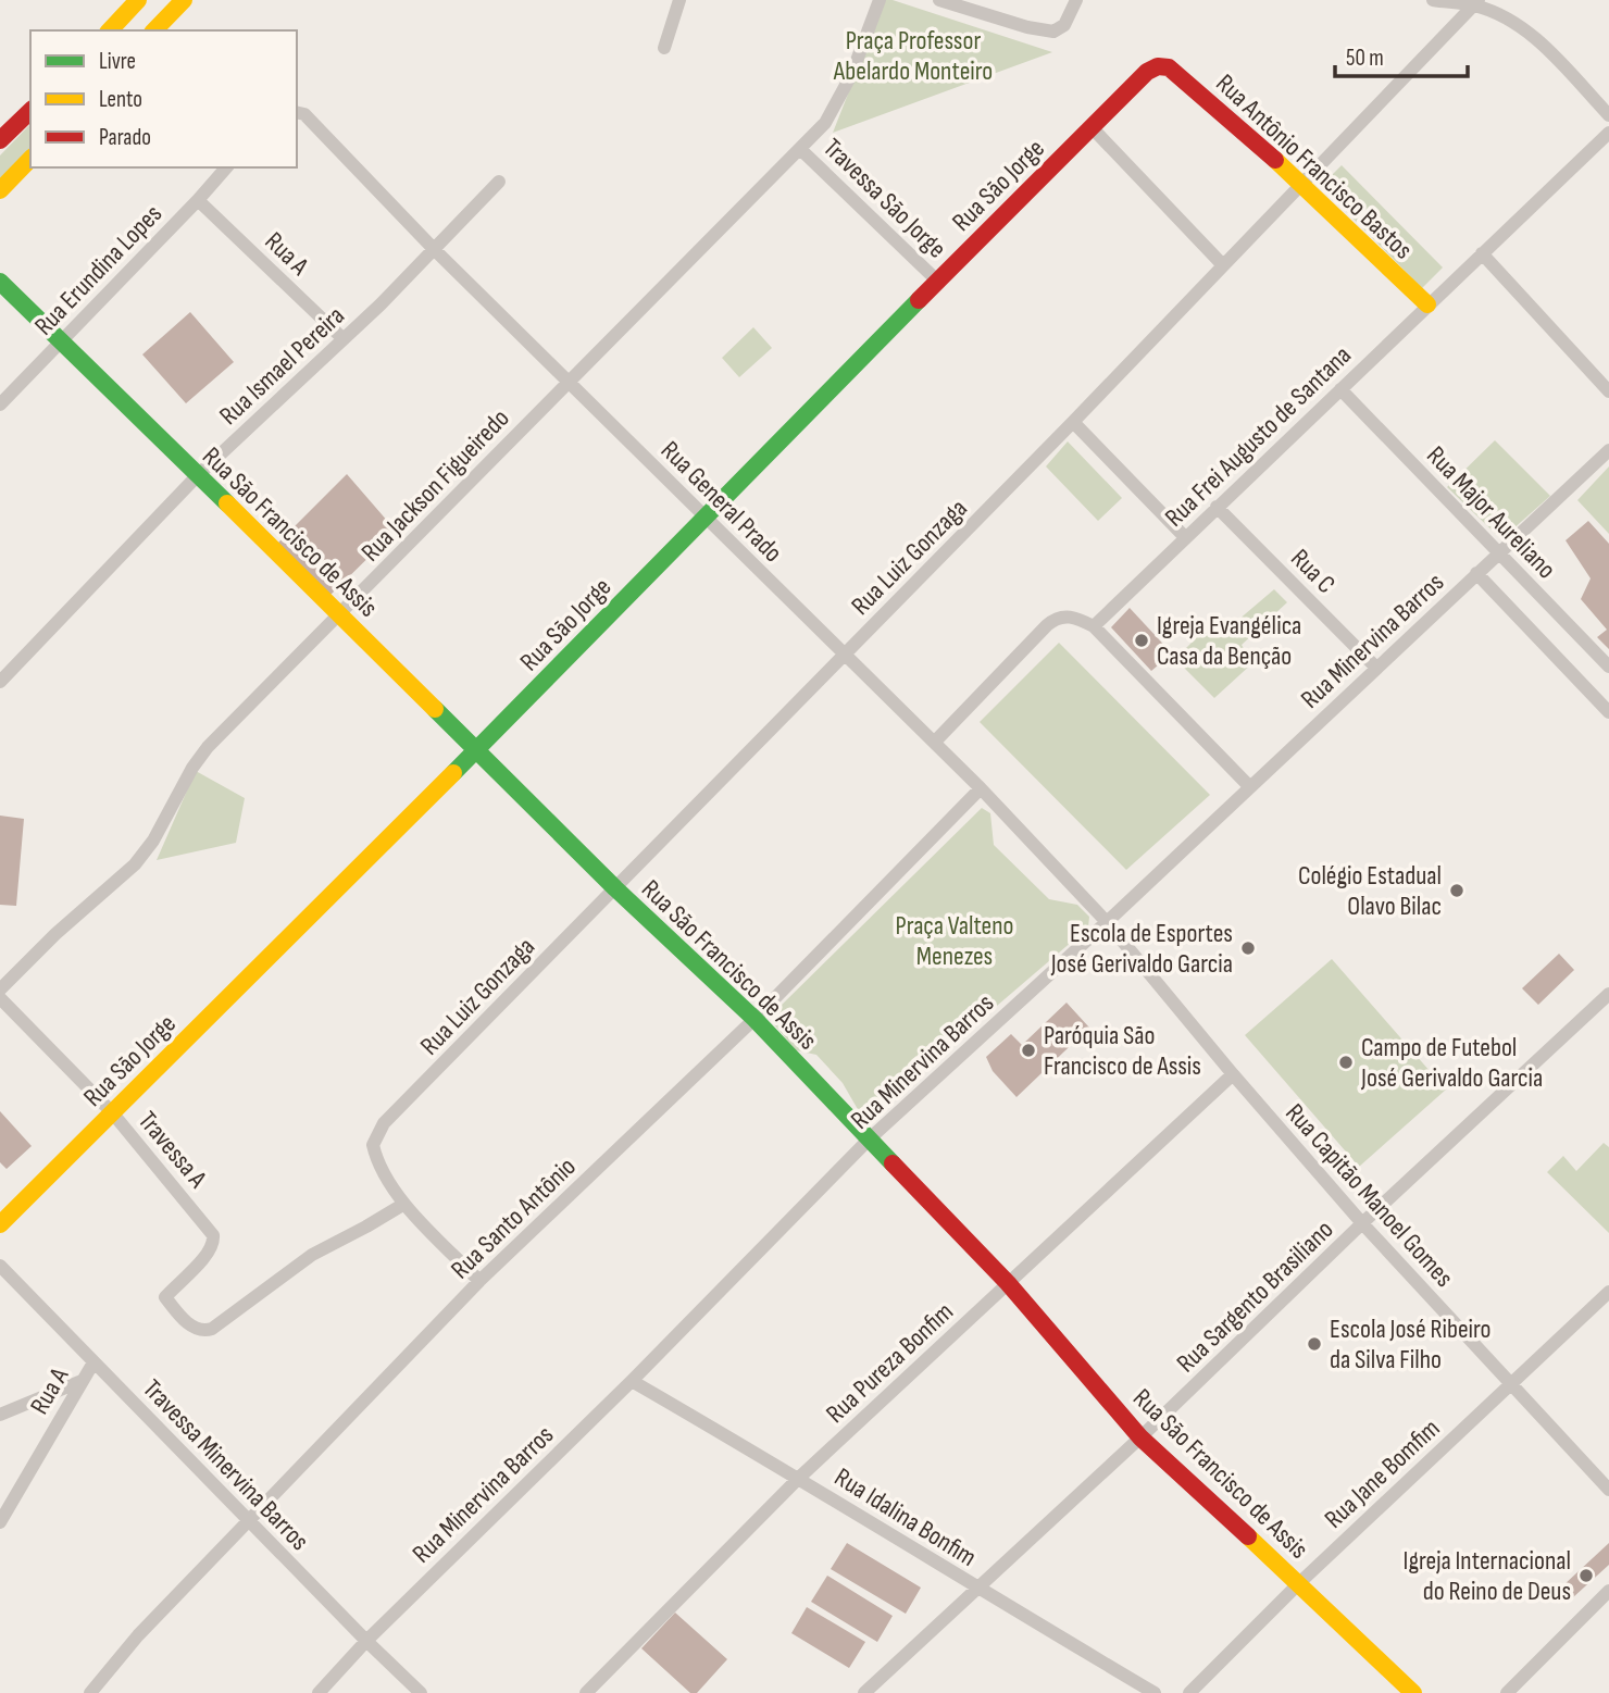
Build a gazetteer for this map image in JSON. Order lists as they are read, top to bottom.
{
  "streets": {
    "street": [
      "Rua Antônio Francisco Bastos",
      "Rua São Jorge",
      "Travessa São Jorge",
      "Rua A",
      "Rua Erundina Lopes",
      "Rua Ismael Pereira",
      "Rua Frei Augusto de Santana",
      "Rua Jackson Figueiredo",
      "Rua General Prado",
      "Rua Major Aureliano",
      "Rua São Francisco de Assis",
      "Rua Luiz Gonzaga",
      "Rua C",
      "Rua Minervina Barros",
      "Travessa A",
      "Rua Capitão Manoel Gomes",
      "Rua Santo Antônio",
      "Rua Sargento Brasiliano",
      "Rua Pureza Bonfim",
      "Travessa Minervina Barros",
      "Rua Jane Bomfim",
      "Rua Idalina Bonfim"
    ]
  },
  "crossings": [
    ["Rua Antônio Francisco Bastos", "Rua São Jorge"],
    ["Rua Antônio Francisco Bastos", "Rua Frei Augusto de Santana"],
    ["Rua Antônio Francisco Bastos", "Rua Luiz Gonzaga"],
    ["Rua São Jorge", "Travessa São Jorge"],
    ["Rua São Jorge", "Rua General Prado"],
    ["Rua São Jorge", "Rua São Francisco de Assis"],
    ["Rua São Jorge", "Travessa A"],
    ["Travessa São Jorge", "Rua Jackson Figueiredo"],
    ["Rua A", "Rua Erundina Lopes"],
    ["Rua A", "Rua Ismael Pereira"],
    ["Rua A", "Travessa Minervina Barros"],
    ["Rua Erundina Lopes", "Rua São Francisco de Assis"],
    ["Rua Ismael Pereira", "Rua General Prado"],
    ["Rua Ismael Pereira", "Rua São Francisco de Assis"],
    ["Rua Frei Augusto de Santana", "Rua Major Aureliano"],
    ["Rua Frei Augusto de Santana", "Rua C"],
    ["Rua Jackson Figueiredo", "Rua General Prado"],
    ["Rua Jackson Figueiredo", "Rua São Francisco de Assis"],
    ["Rua General Prado", "Rua Luiz Gonzaga"],
    ["Rua General Prado", "Rua Minervina Barros"],
    ["Rua General Prado", "Rua Capitão Manoel Gomes"],
    ["Rua General Prado", "Rua Santo Antônio"],
    ["Rua Major Aureliano", "Rua Minervina Barros"],
    ["Rua São Francisco de Assis", "Rua Luiz Gonzaga"],
    ["Rua São Francisco de Assis", "Rua Minervina Barros"],
    ["Rua São Francisco de Assis", "Rua Santo Antônio"],
    ["Rua São Francisco de Assis", "Rua Sargento Brasiliano"],
    ["Rua São Francisco de Assis", "Rua Pureza Bonfim"],
    ["Rua São Francisco de Assis", "Rua Jane Bomfim"],
    ["Rua Luiz Gonzaga", "Travessa A"],
    ["Rua C", "Rua Minervina Barros"],
    ["Rua Minervina Barros", "Rua Capitão Manoel Gomes"],
    ["Rua Minervina Barros", "Travessa Minervina Barros"],
    ["Rua Minervina Barros", "Rua Idalina Bonfim"],
    ["Rua Capitão Manoel Gomes", "Rua Sargento Brasiliano"],
    ["Rua Capitão Manoel Gomes", "Rua Pureza Bonfim"],
    ["Rua Capitão Manoel Gomes", "Rua Jane Bomfim"],
    ["Rua Santo Antônio", "Travessa Minervina Barros"],
    ["Rua Sargento Brasiliano", "Rua Idalina Bonfim"],
    ["Rua Pureza Bonfim", "Rua Idalina Bonfim"]
  ],
  "parks": ["Praça Professor Abelardo Monteiro", "Praça Valteno Menezes"],
  "places": [
    "Igreja Evangélica Casa da Benção",
    "Colégio Estadual Olavo Bilac",
    "Escola de Esportes José Gerivaldo Garcia",
    "Paróquia São Francisco de Assis",
    "Campo de Futebol José Gerivaldo Garcia",
    "Escola José Ribeiro da Silva Filho",
    "Igreja Internacional do Reino de Deus"
  ],
  "legend": ["Livre", "Lento", "Parado"],
  "scale_bar": "50 m"
}
